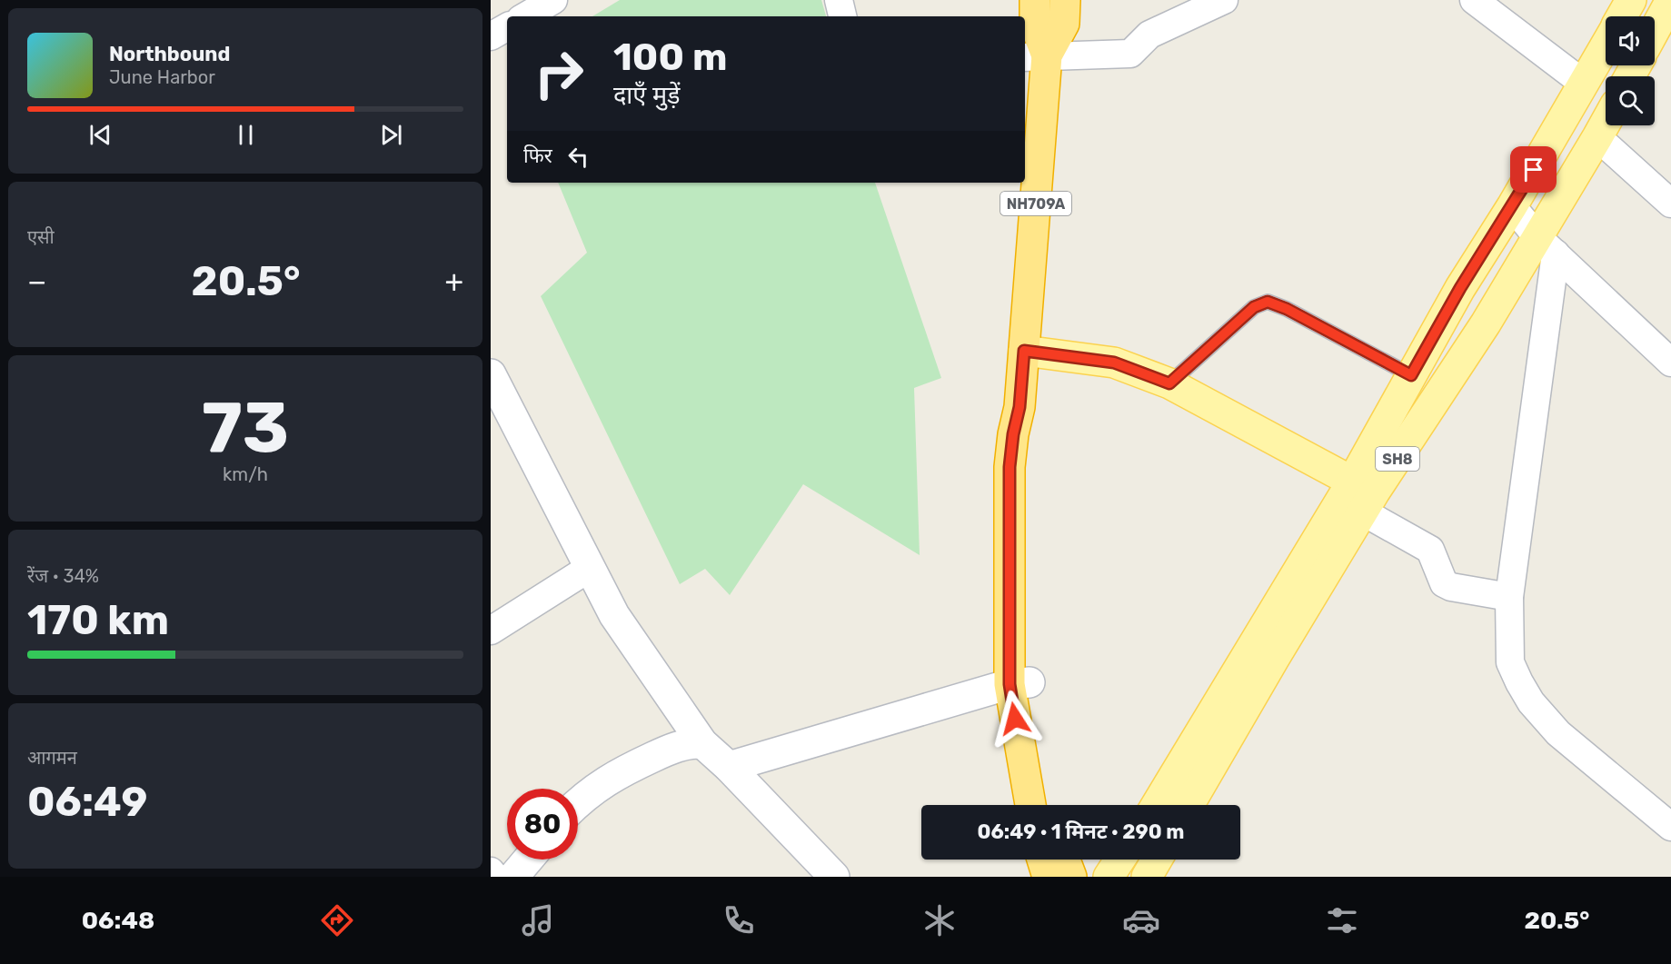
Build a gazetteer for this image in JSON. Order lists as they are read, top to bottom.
{
  "streets": {
    "highway": ["NH709A"],
    "main road": ["SH8"]
  },
  "page": {
    "turn": ["100 m", "दाएँ मुड़ें"],
    "song": ["Northbound", "June Harbor"],
    "then": "फिर",
    "tile": [
      "एसी",
      ["73", "km/h"],
      ["रेंज · 34%", "170 km"],
      ["आगमन", "06:49"]
    ],
    "heat": ["−", "20.5°", "+"],
    "limit": "80",
    "trip": "06:49 · 1 मिनट · 290 m",
    "tabs": ["06:48", "20.5°"]
  }
}
